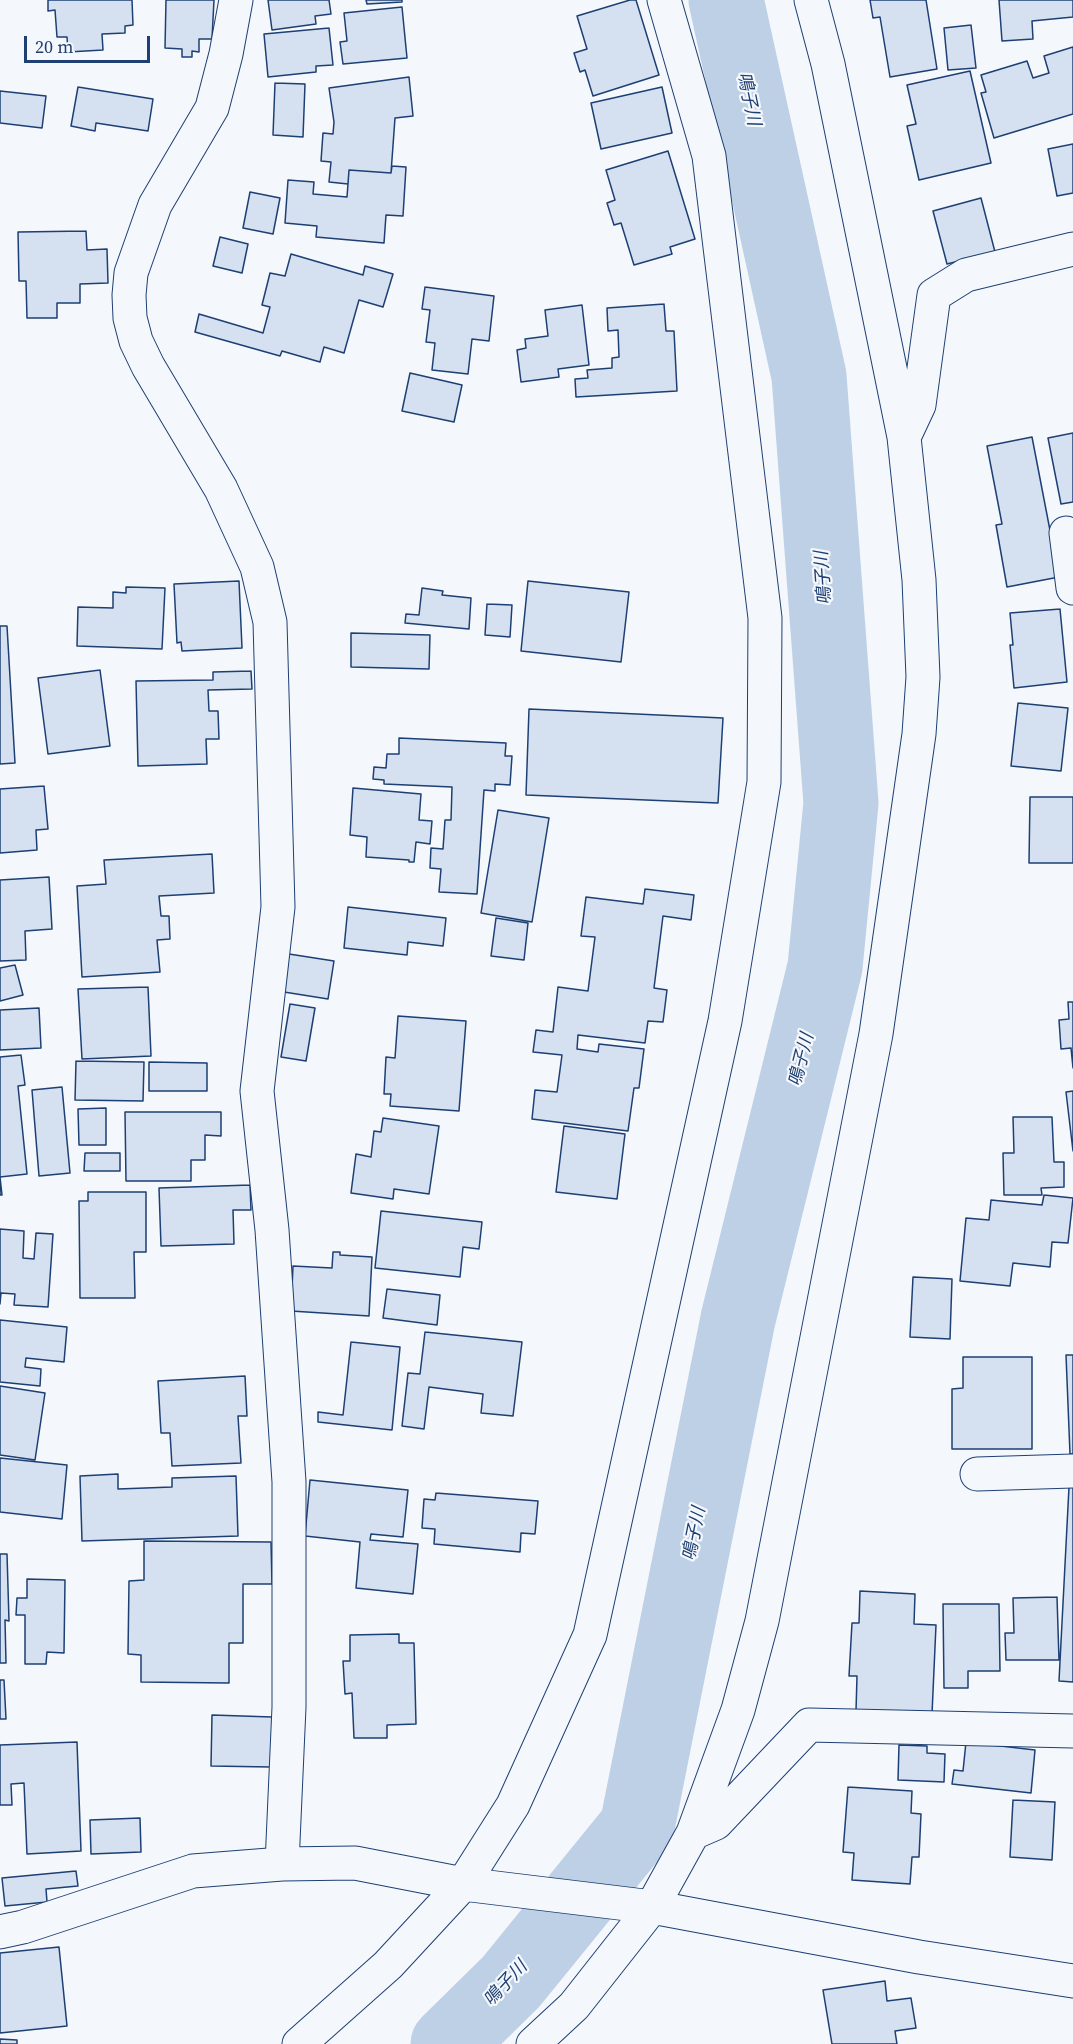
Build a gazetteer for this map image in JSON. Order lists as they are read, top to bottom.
{
  "water": ["鳴子川"],
  "scale_bar": "20 m"
}
